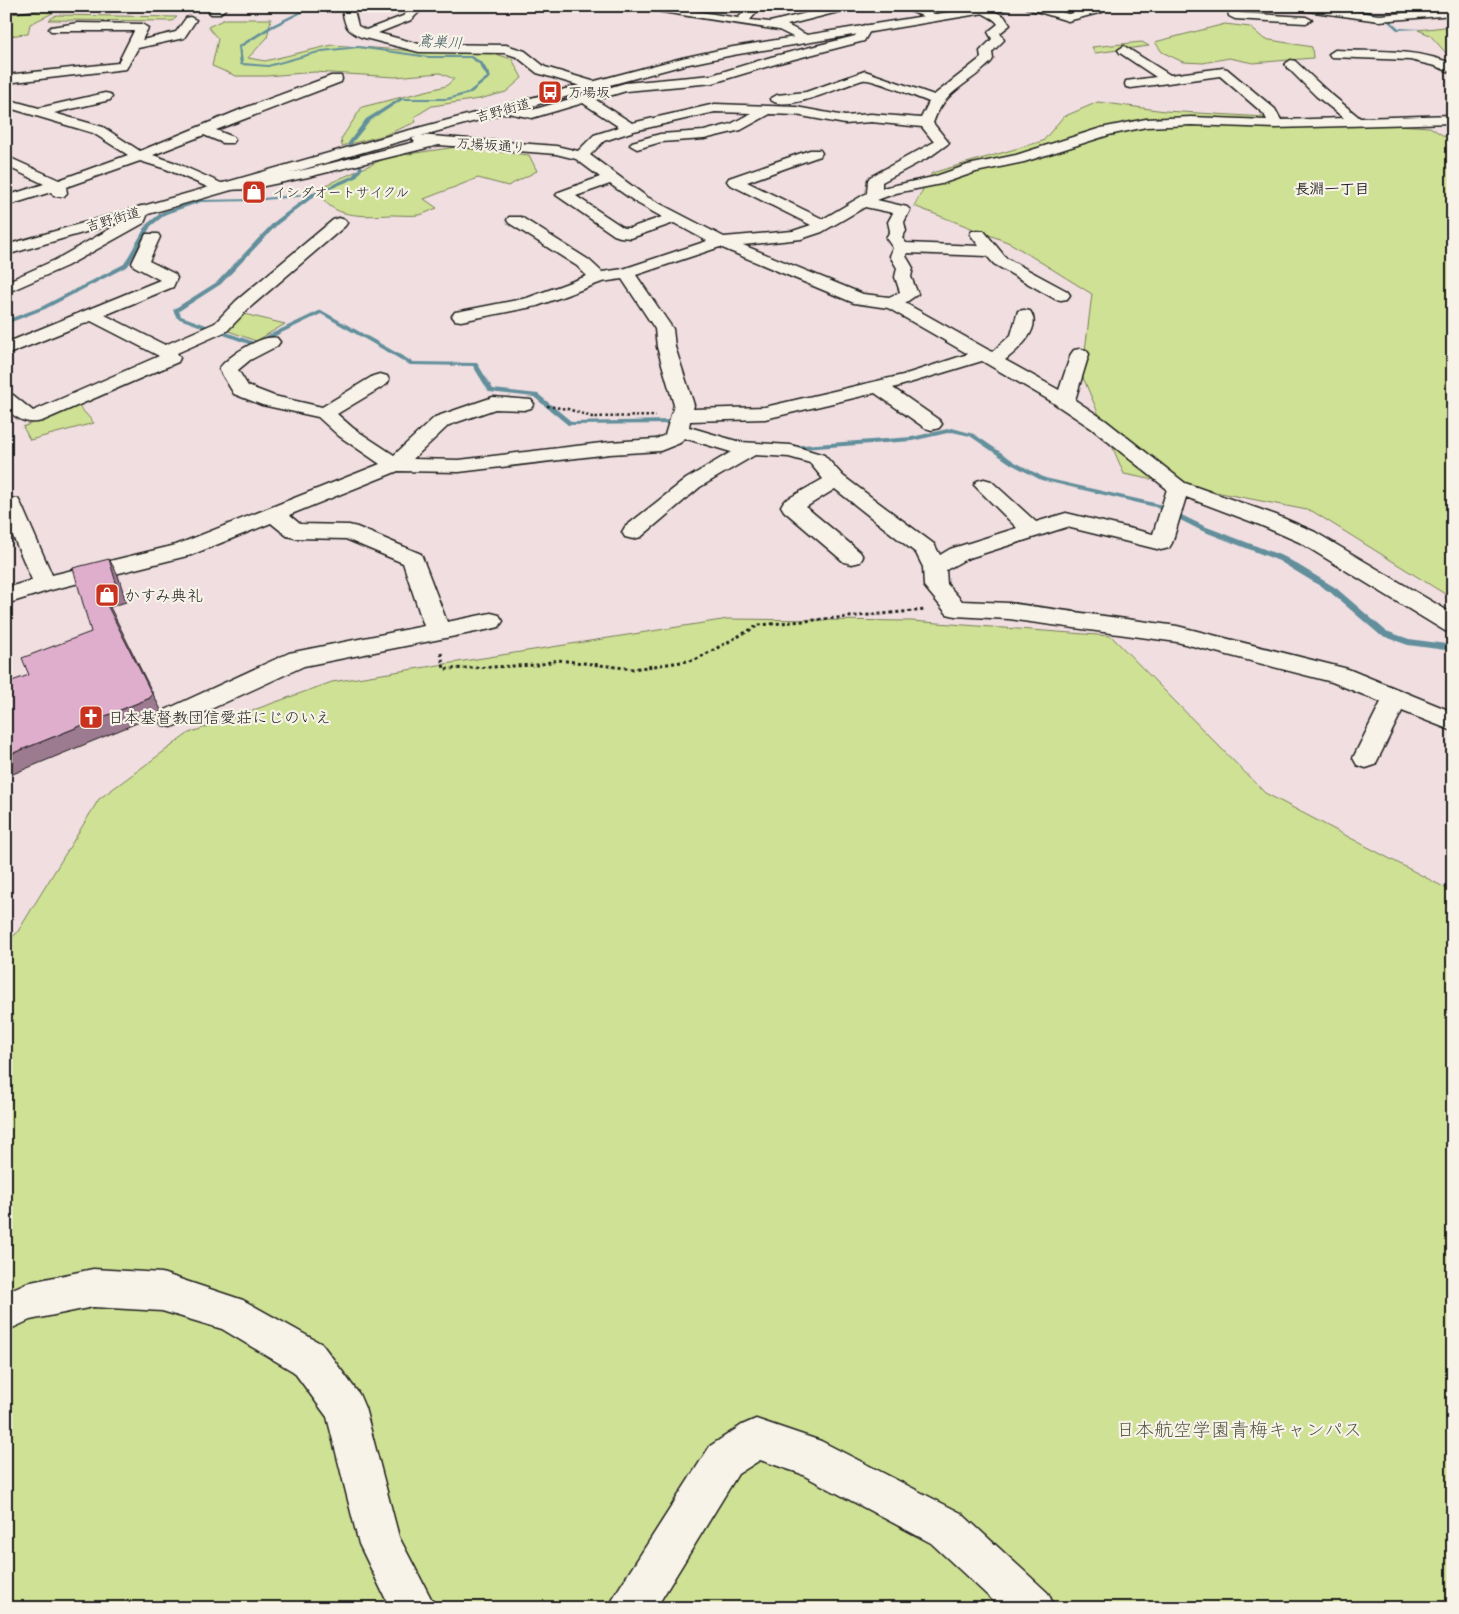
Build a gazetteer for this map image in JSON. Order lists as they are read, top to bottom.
{
  "streets": {
    "main road": ["吉野街道", "万場坂通り"]
  },
  "crossings": [
    ["吉野街道", "万場坂通り"]
  ],
  "districts": ["長淵一丁目"],
  "water": ["鳶巣川"],
  "parks": ["日本航空学園青梅キャンパス"],
  "places": {
    "bus stop": ["万場坂"],
    "shop": ["イシダオートサイクル", "かすみ典礼"],
    "church": ["日本基督教団信愛荘にじのいえ"]
  }
}
